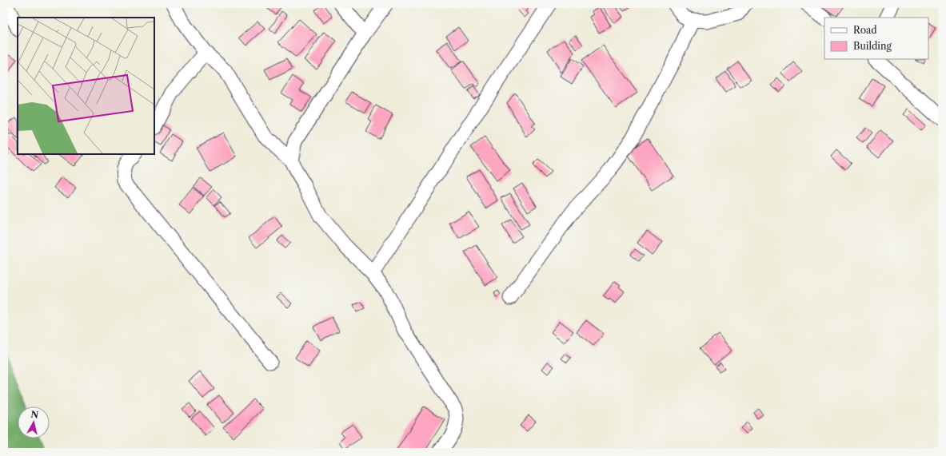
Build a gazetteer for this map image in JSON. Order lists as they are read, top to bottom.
{
  "legend": ["Road", "Building"],
  "north": "top"
}
